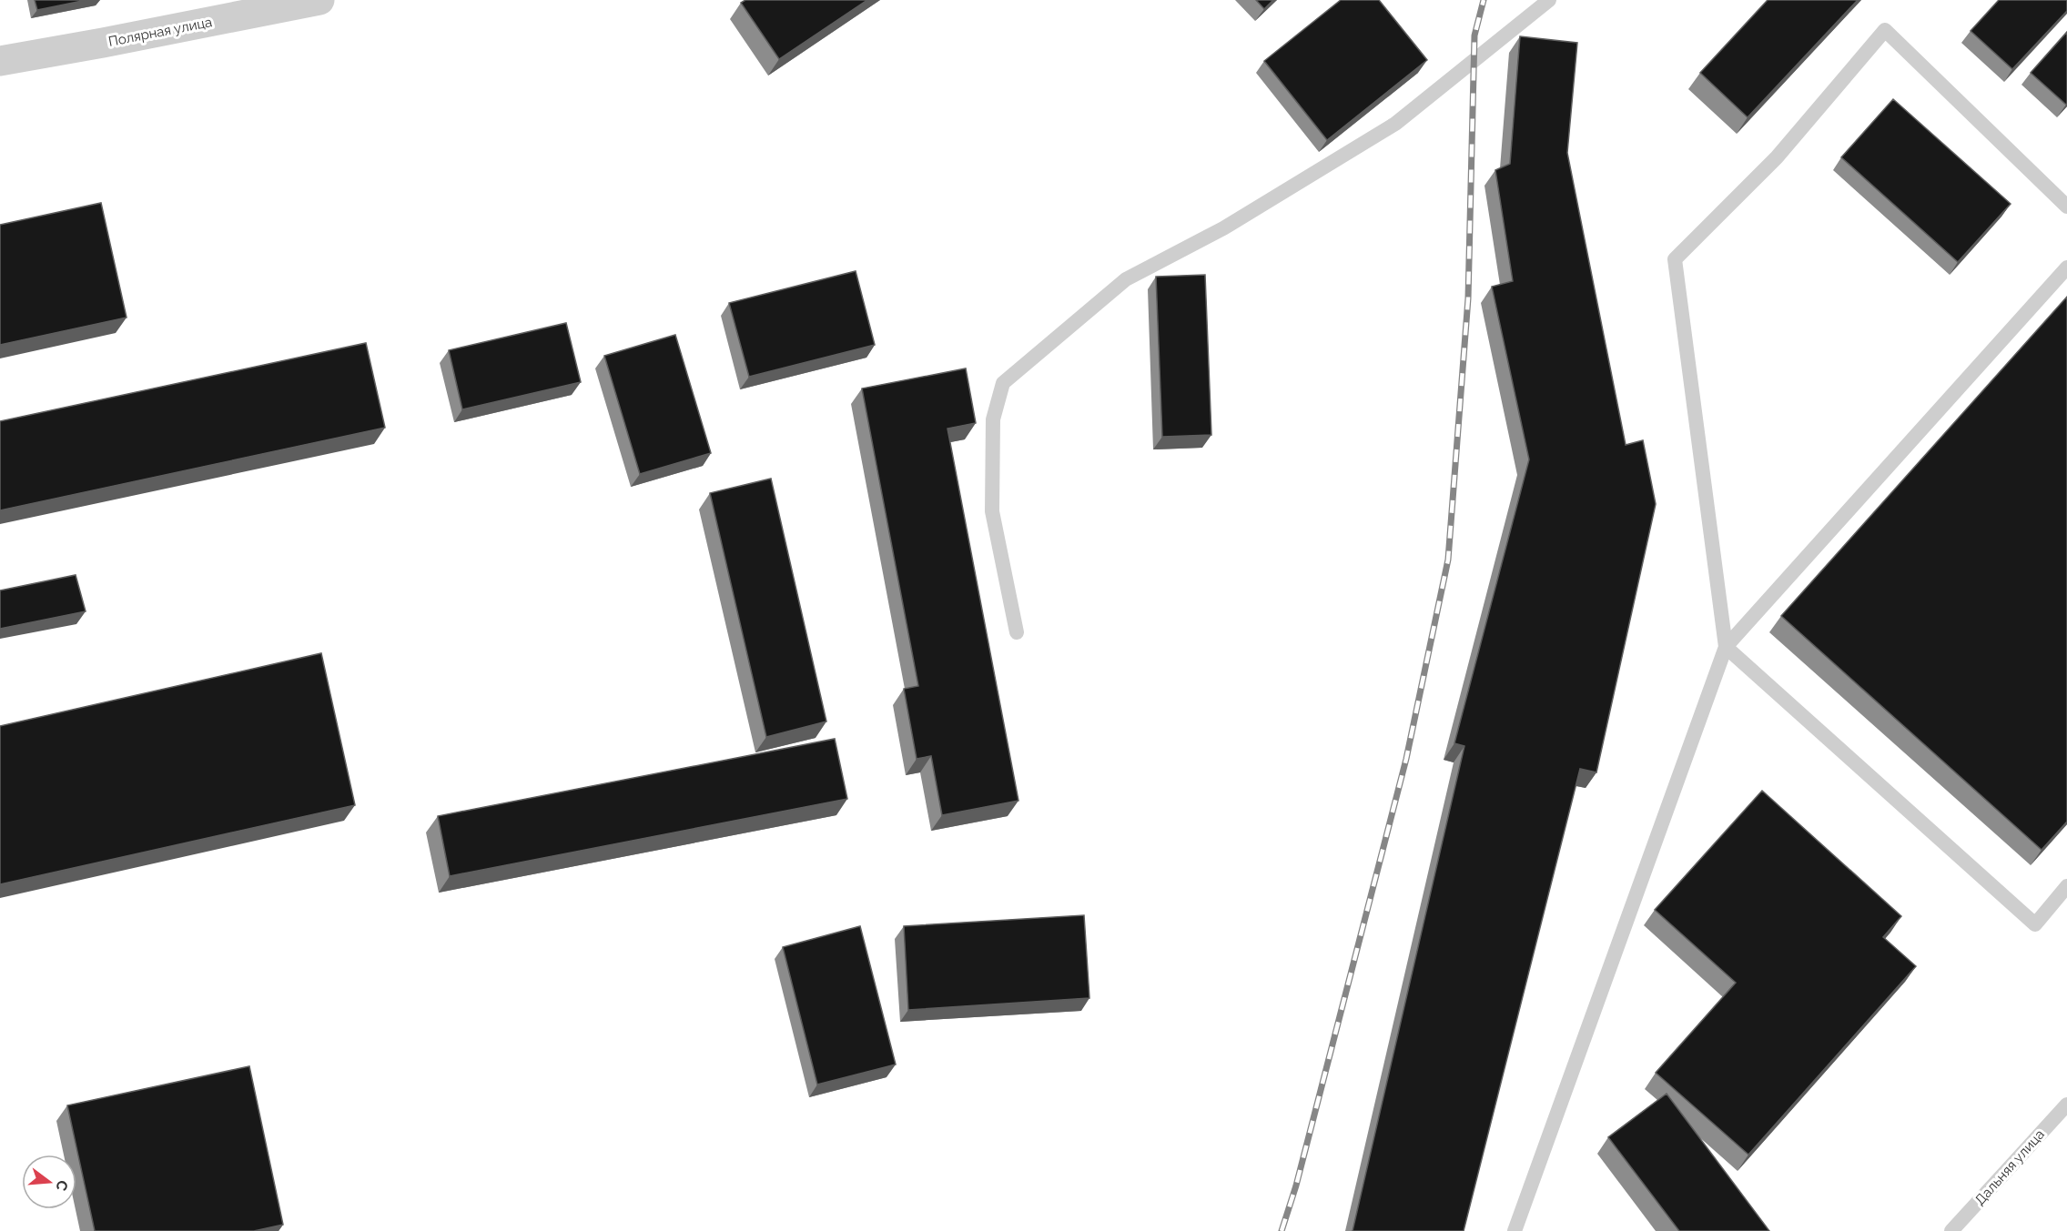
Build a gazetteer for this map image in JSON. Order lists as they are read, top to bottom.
{
  "streets": {
    "street": ["Полярная улица"],
    "lane": ["Дальняя улица"]
  },
  "north": "right"
}
